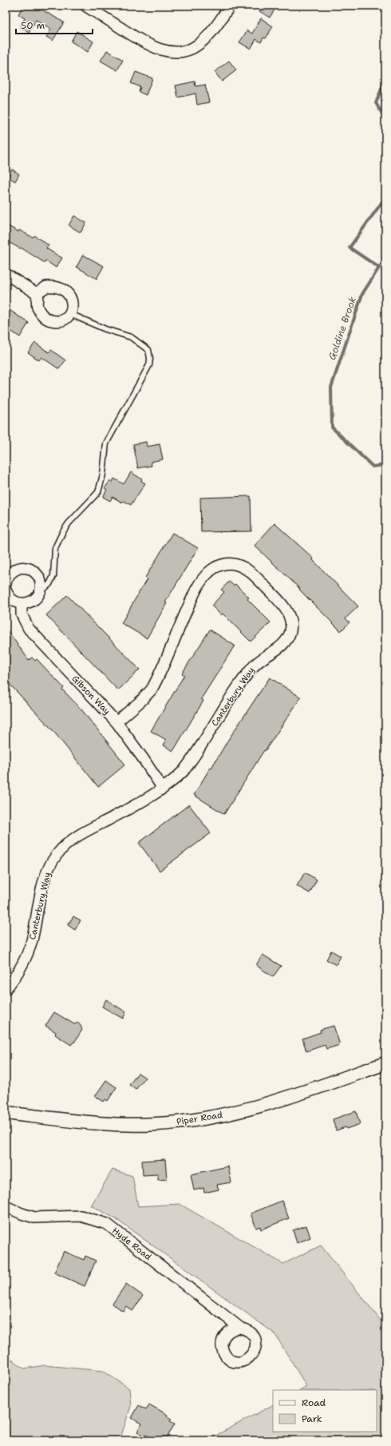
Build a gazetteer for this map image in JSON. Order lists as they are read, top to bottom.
{
  "streets": {
    "street": [
      "Gibson Way",
      "Canterbury Way",
      "Piper Road",
      "Hyde Road"
    ]
  },
  "crossings": [
    ["Gibson Way", "Canterbury Way"]
  ],
  "water": ["Goldine Brook"],
  "legend": ["Road", "Park"],
  "scale_bar": "50 m"
}
